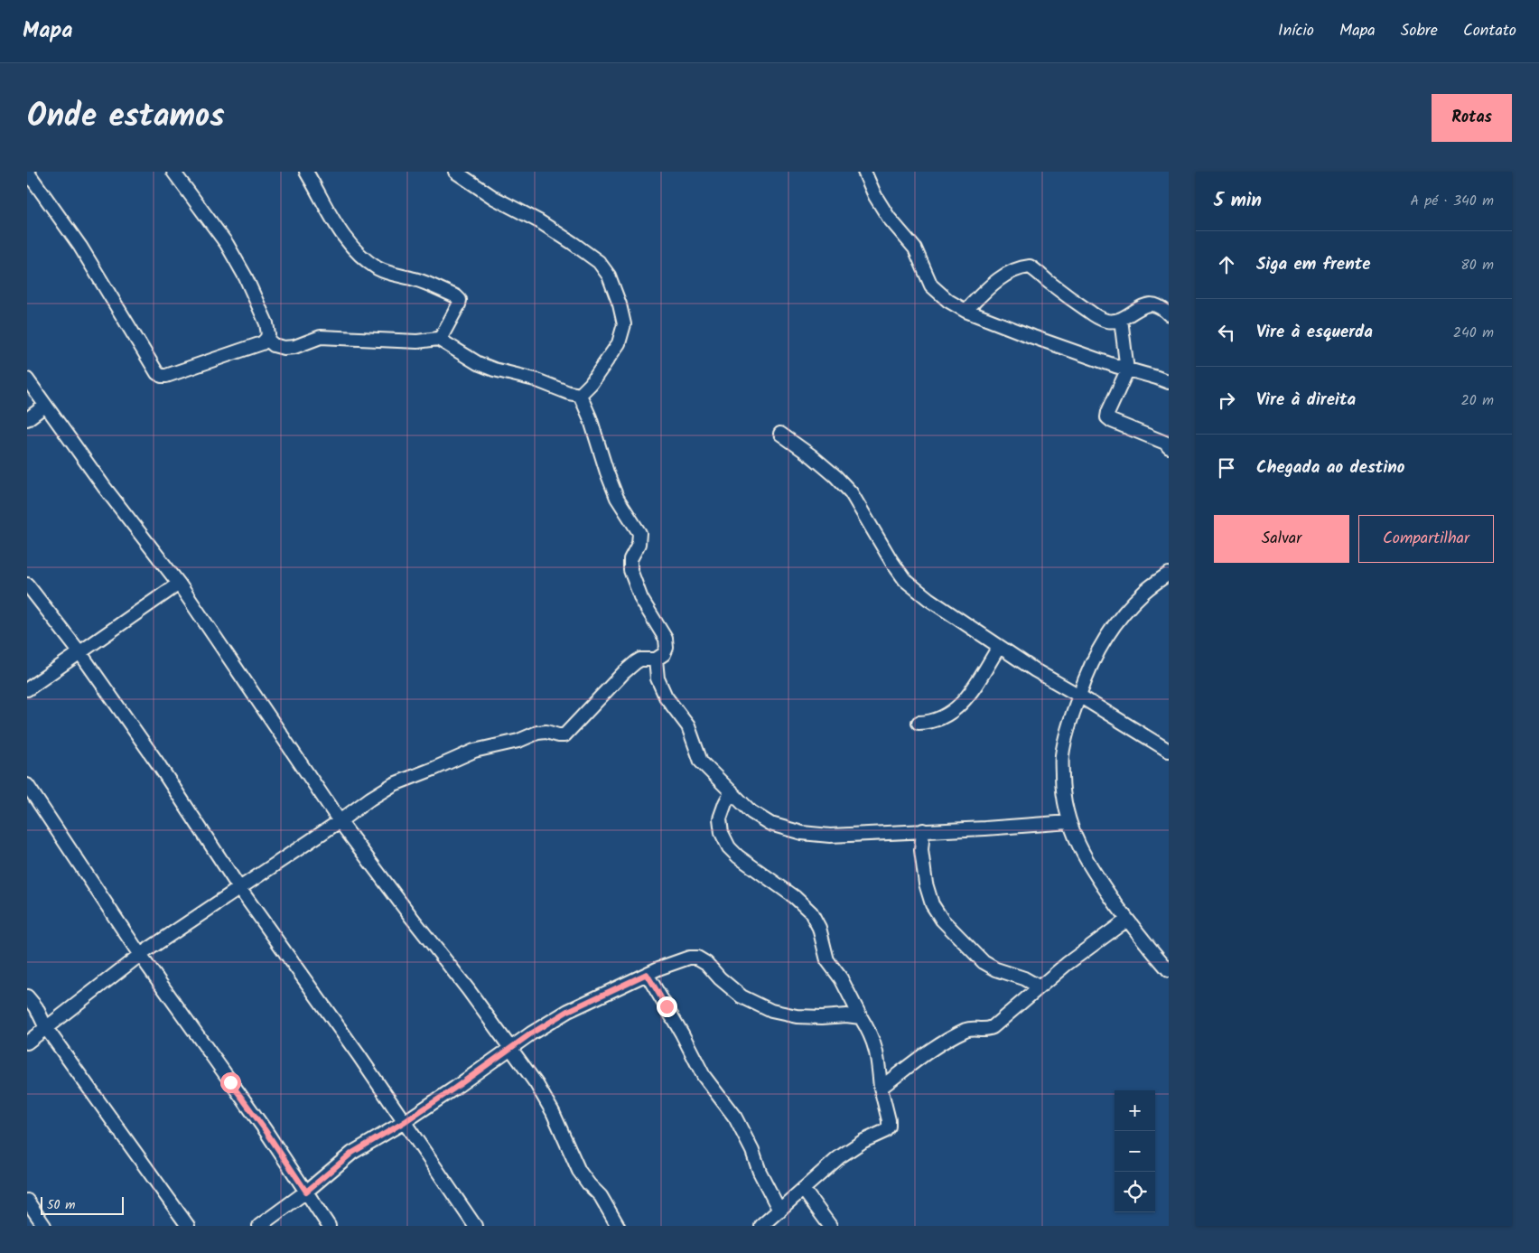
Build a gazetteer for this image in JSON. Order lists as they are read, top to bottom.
{
  "scale_bar": "50 m",
  "page": {
    "header": "Mapa",
    "nav": [
      "Início",
      "Mapa",
      "Sobre",
      "Contato"
    ],
    "title": "Onde estamos",
    "buttons": [
      "Rotas",
      ["Salvar", "Compartilhar"]
    ],
    "heading": ["5 min", "A pé · 340 m"],
    "list": [
      ["Siga em frente", "80 m"],
      ["Vire à esquerda", "240 m"],
      ["Vire à direita", "20 m"],
      "Chegada ao destino"
    ],
    "map_buttons": ["+", "−"],
    "scale": "50 m"
  }
}
